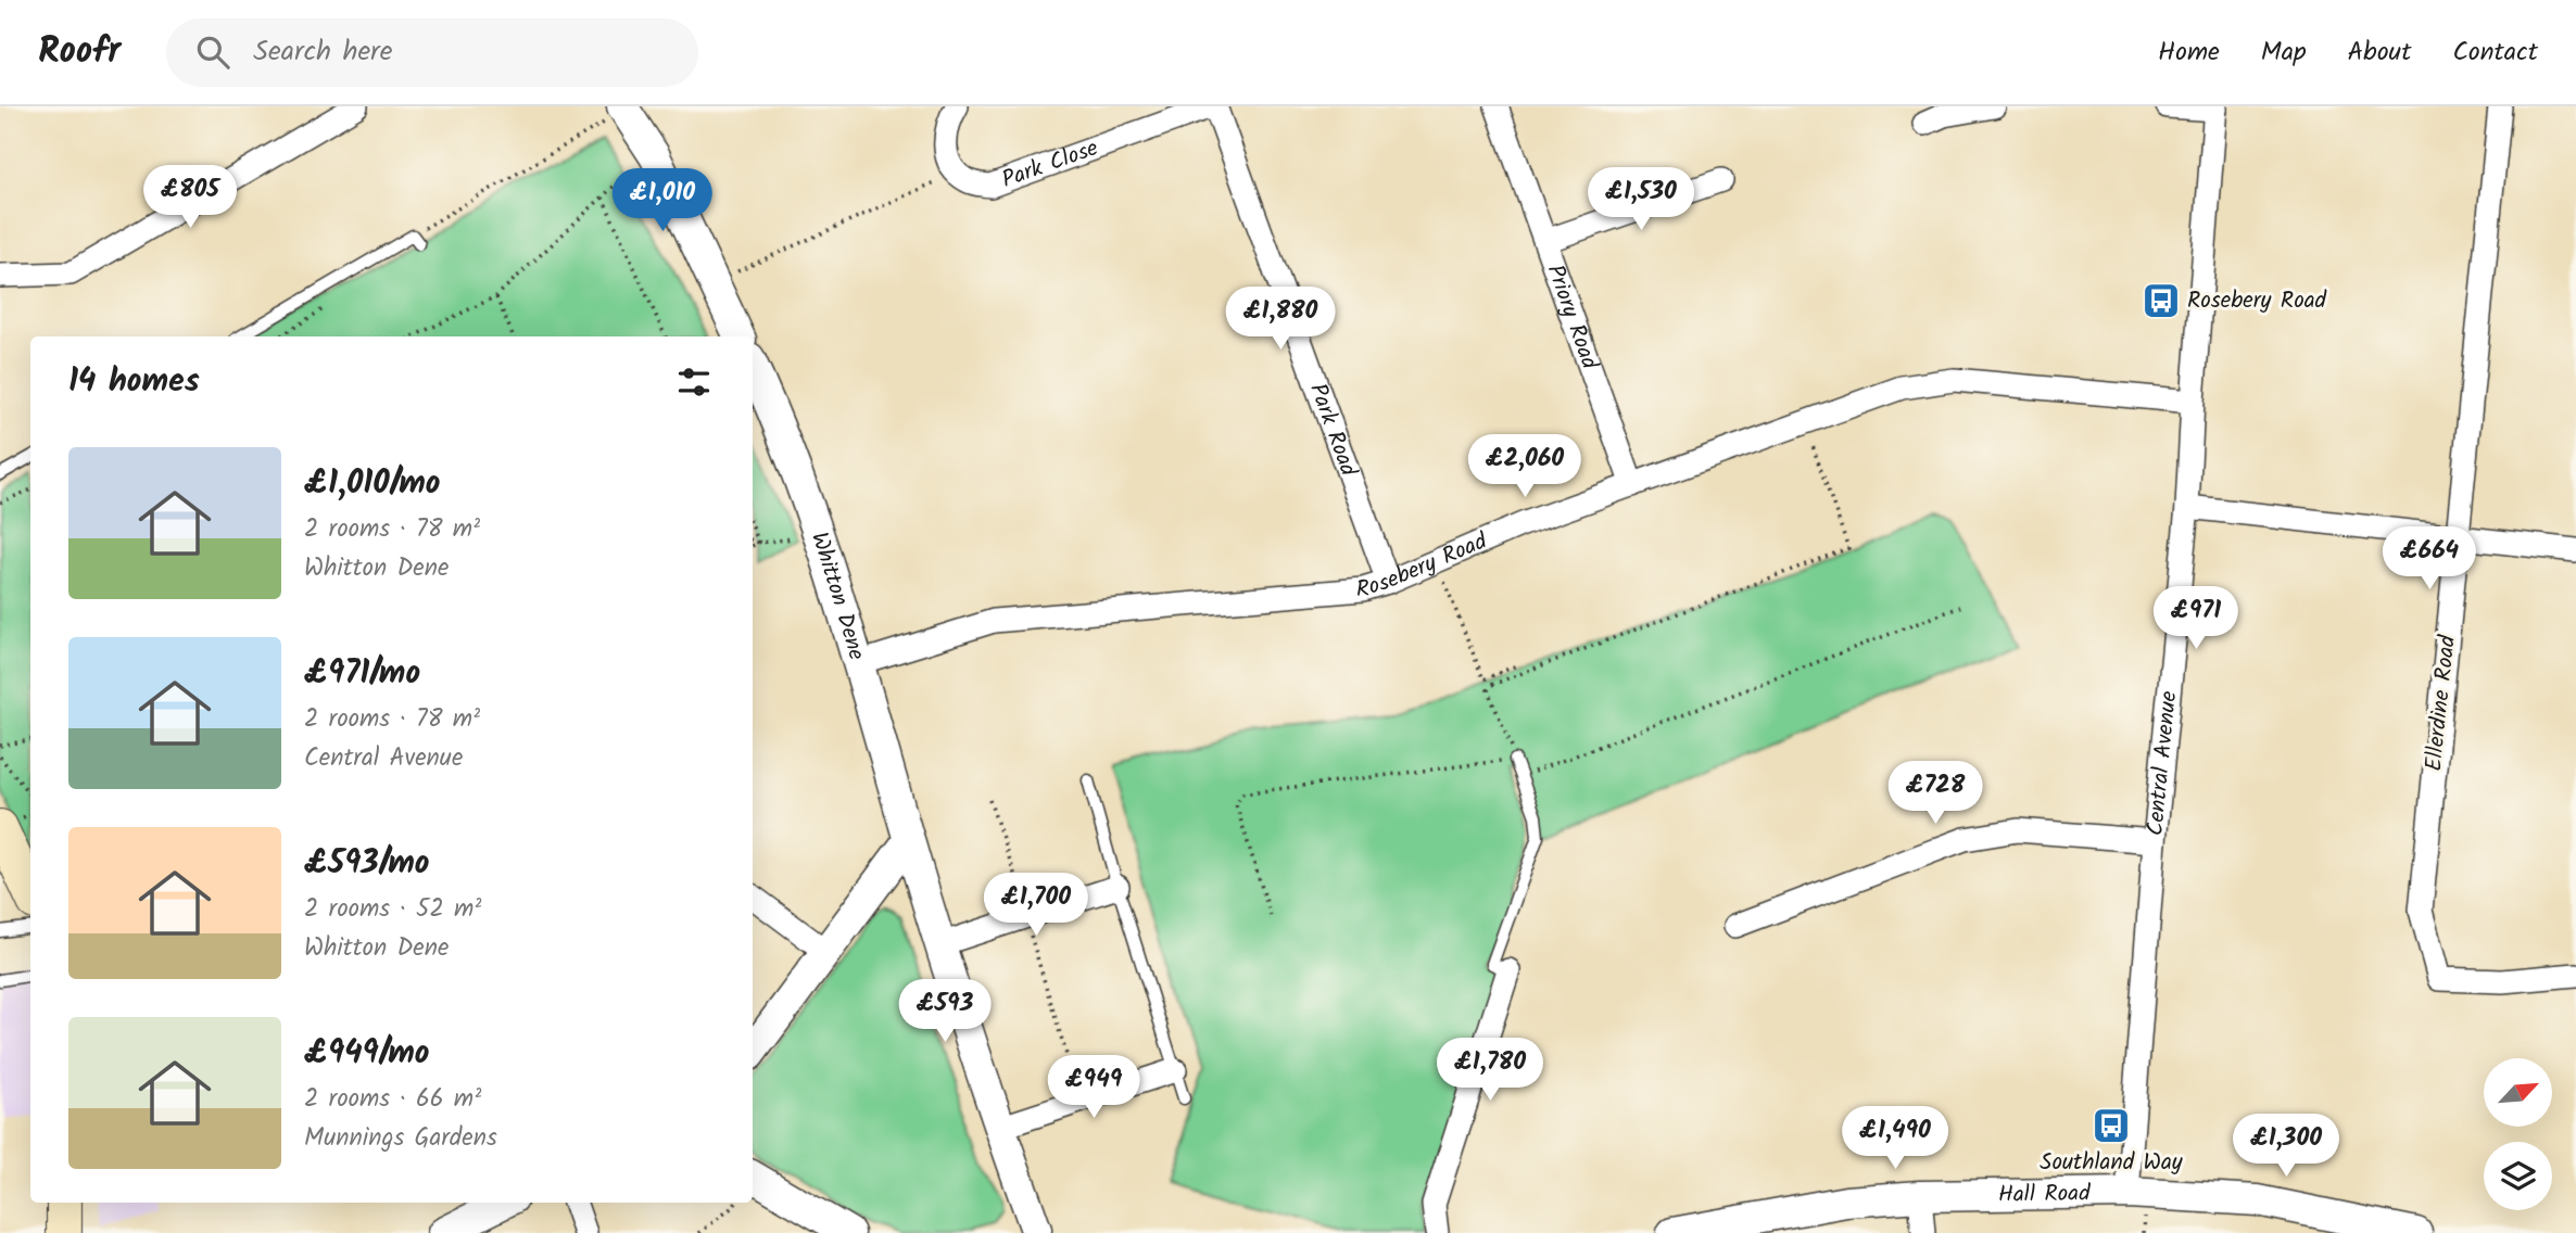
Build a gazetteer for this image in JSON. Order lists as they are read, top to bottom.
{
  "streets": {
    "street": [
      "Park Close",
      "Priory Road",
      "Park Road",
      "Rosebery Road",
      "Whitton Dene",
      "Ellerdine Road",
      "Central Avenue",
      "Hall Road"
    ]
  },
  "crossings": [
    ["Park Close", "Park Road"],
    ["Priory Road", "Rosebery Road"],
    ["Park Road", "Rosebery Road"],
    ["Rosebery Road", "Whitton Dene"],
    ["Rosebery Road", "Central Avenue"],
    ["Central Avenue", "Hall Road"]
  ],
  "places": {
    "bus stop": ["Rosebery Road", "Southland Way"]
  },
  "north": "top right",
  "page": {
    "header": "Roofr",
    "search": "Search here",
    "nav": [
      "Home",
      "Map",
      "About",
      "Contact"
    ],
    "price": [
      "£805",
      "£1,530",
      "£1,010",
      "£1,880",
      "£2,060",
      "£664",
      "£971",
      "£728",
      "£1,700",
      "£593",
      "£1,780",
      "£949",
      "£1,490",
      "£1,300"
    ],
    "heading": "14 homes",
    "list": [
      {
        "name": "£1,010/mo",
        "note": "2 rooms · 78 m² · Whitton Dene"
      },
      {
        "name": "£971/mo",
        "note": "2 rooms · 78 m² · Central Avenue"
      },
      {
        "name": "£593/mo",
        "note": "2 rooms · 52 m² · Whitton Dene"
      },
      {
        "name": "£949/mo",
        "note": "2 rooms · 66 m² · Munnings Gardens"
      }
    ]
  }
}
